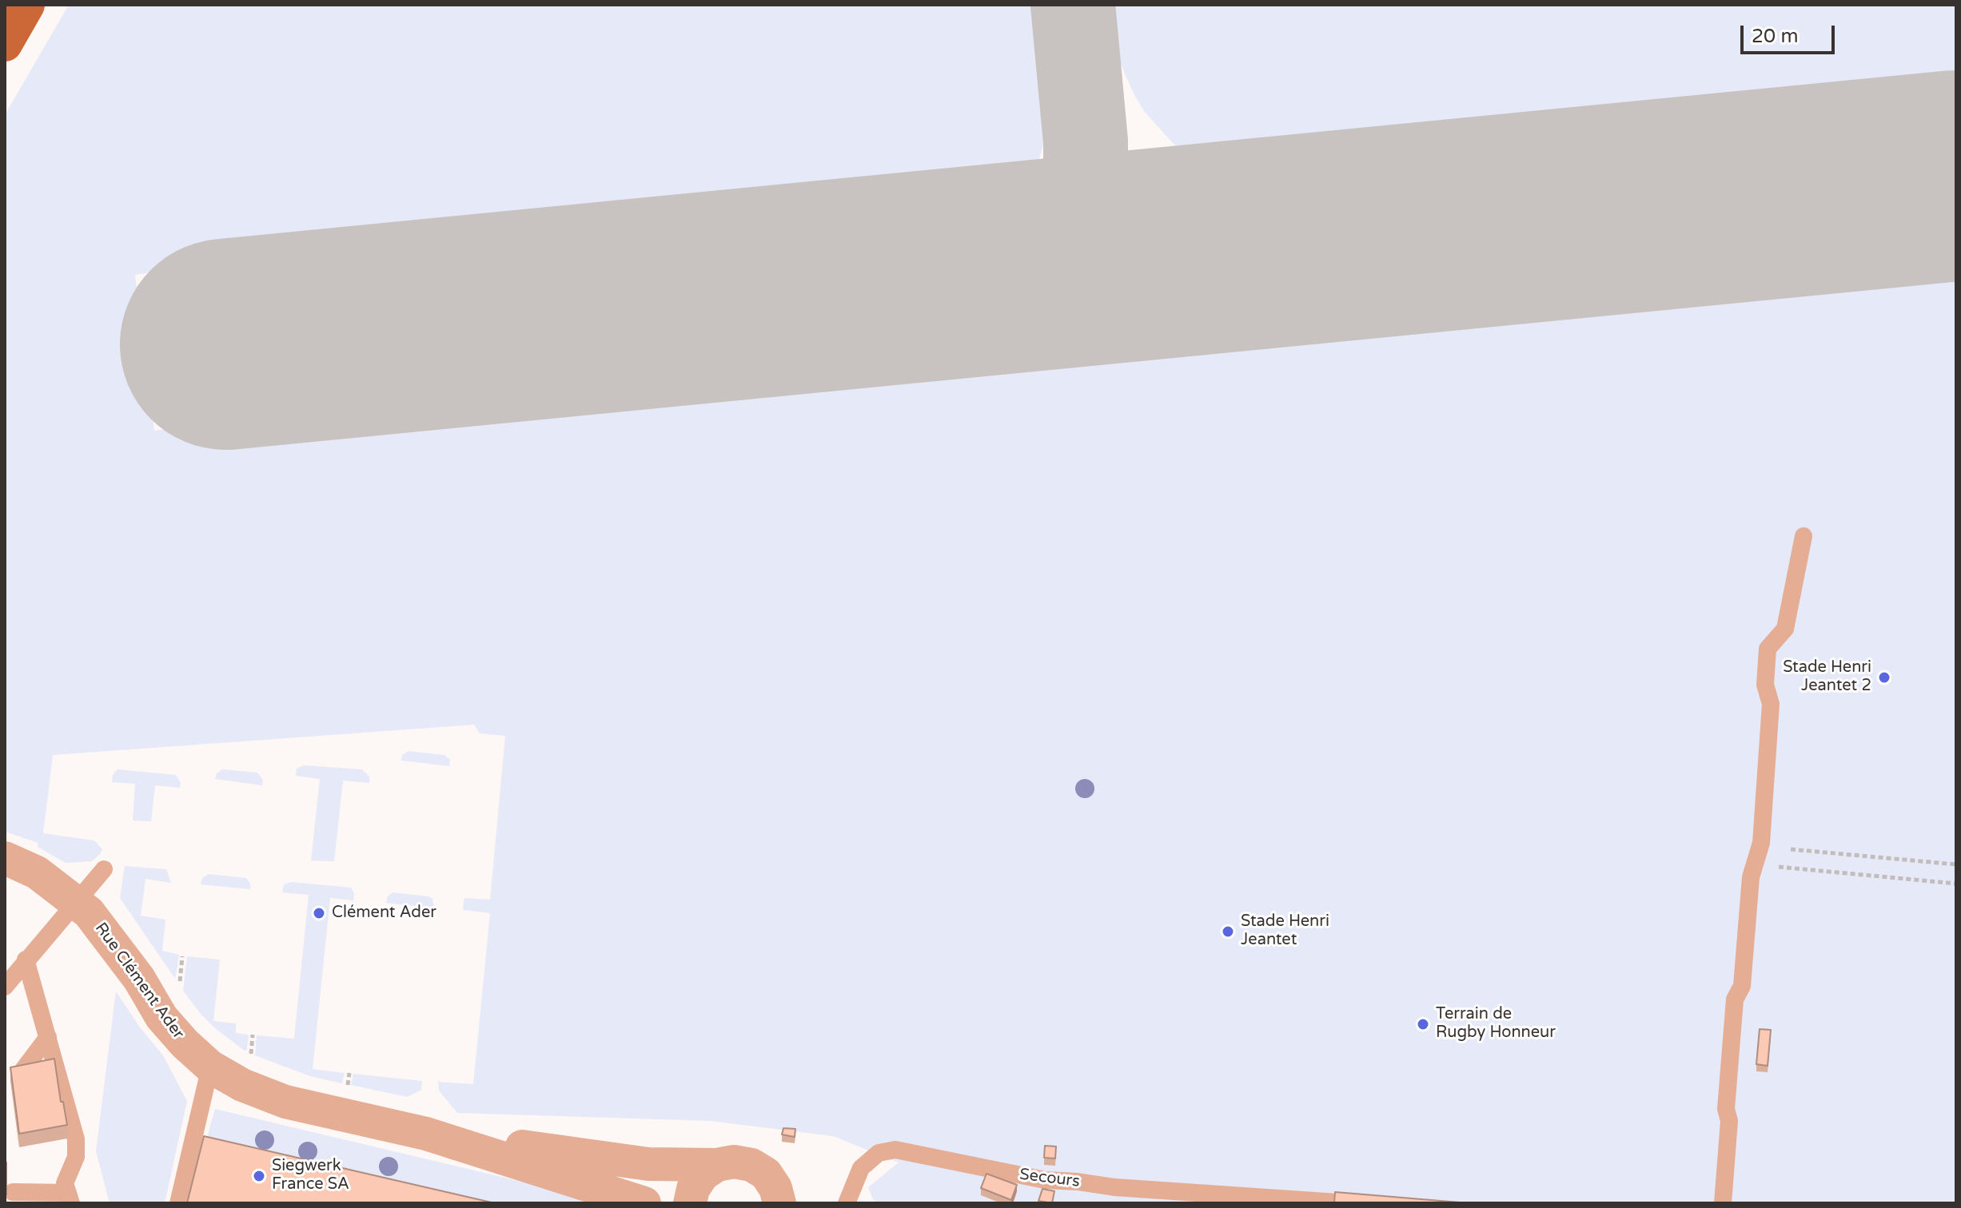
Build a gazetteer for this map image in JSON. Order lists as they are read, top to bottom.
{
  "streets": {
    "street": ["Rue Clément Ader"],
    "lane": ["Secours"]
  },
  "places": [
    "Stade Henri Jeantet 2",
    "Clément Ader",
    "Stade Henri Jeantet",
    "Terrain de Rugby Honneur",
    "Siegwerk France SA"
  ],
  "scale_bar": "20 m"
}
